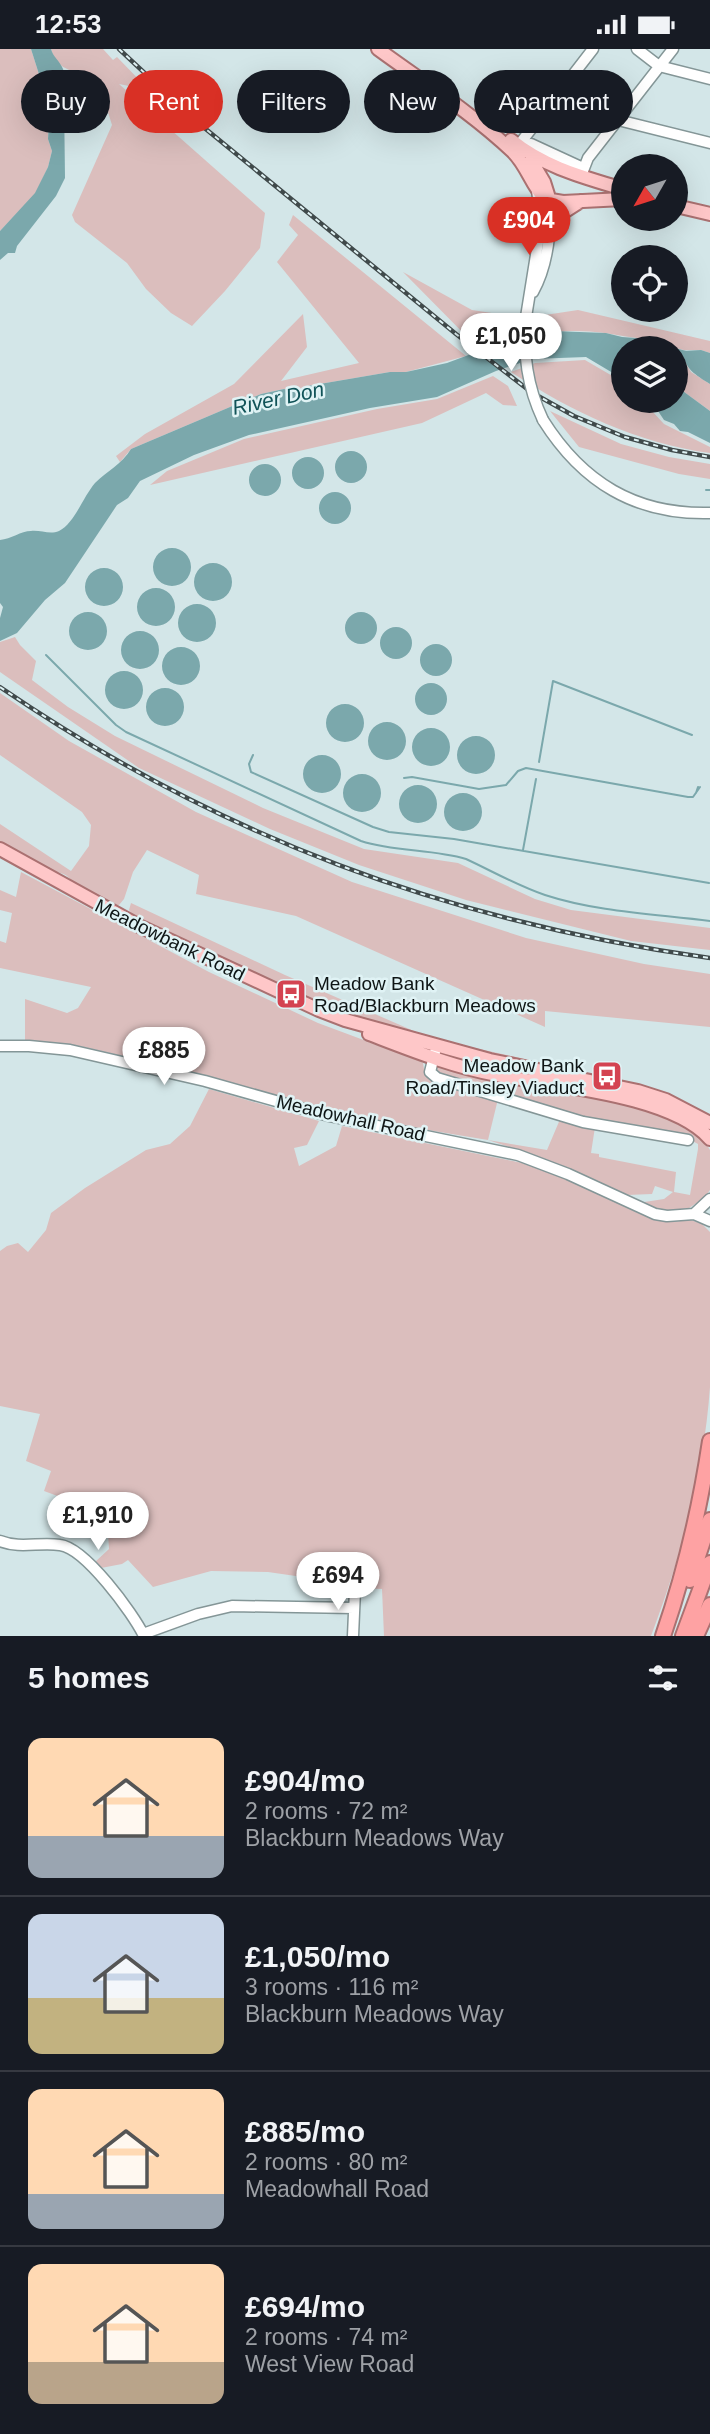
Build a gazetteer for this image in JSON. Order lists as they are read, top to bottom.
{
  "streets": {
    "main road": ["Meadowbank Road"],
    "street": ["Meadowhall Road"]
  },
  "water": ["River Don"],
  "places": {
    "bus stop": ["Meadow Bank Road/Blackburn Meadows", "Meadow Bank Road/Tinsley Viaduct"]
  },
  "north": "bottom left",
  "page": {
    "status": "12:53",
    "chip": [
      "Buy",
      "Rent",
      "Filters",
      "New",
      "Apartment"
    ],
    "price": [
      "£904",
      "£1,050",
      "£885",
      "£1,910",
      "£694"
    ],
    "heading": "5 homes",
    "list": [
      {
        "name": "£904/mo",
        "note": "2 rooms · 72 m² · Blackburn Meadows Way"
      },
      {
        "name": "£1,050/mo",
        "note": "3 rooms · 116 m² · Blackburn Meadows Way"
      },
      {
        "name": "£885/mo",
        "note": "2 rooms · 80 m² · Meadowhall Road"
      },
      {
        "name": "£694/mo",
        "note": "2 rooms · 74 m² · West View Road"
      }
    ]
  }
}
